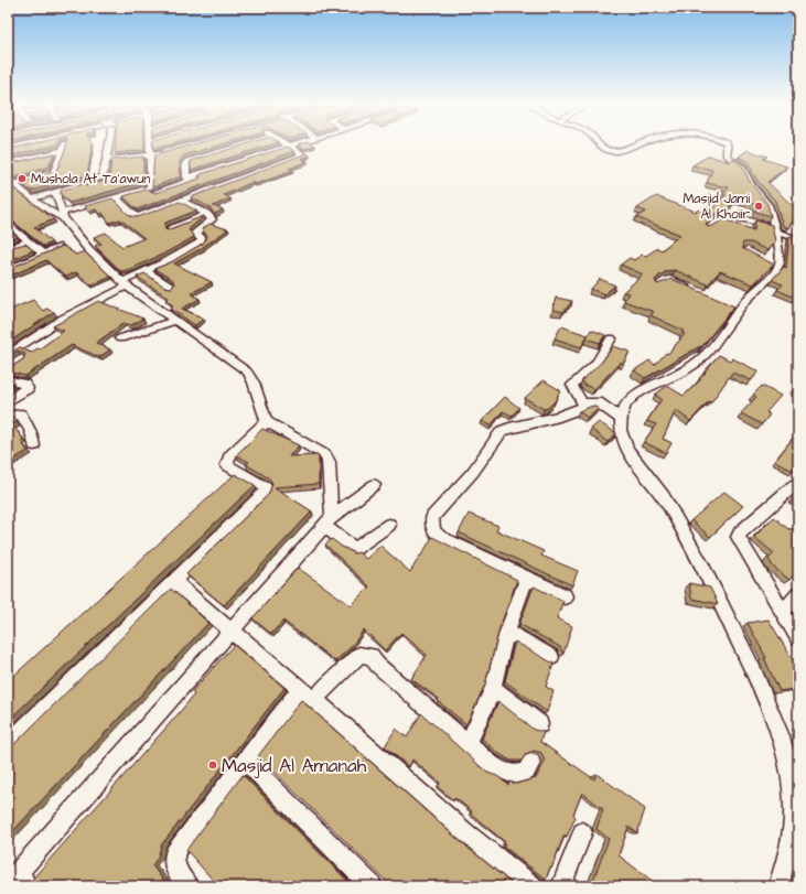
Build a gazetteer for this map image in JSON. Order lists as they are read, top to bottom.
{
  "places": ["Mushola At Ta'awun", "Masjid Jami Al Khoiir", "Masjid Al Amanah"]
}
